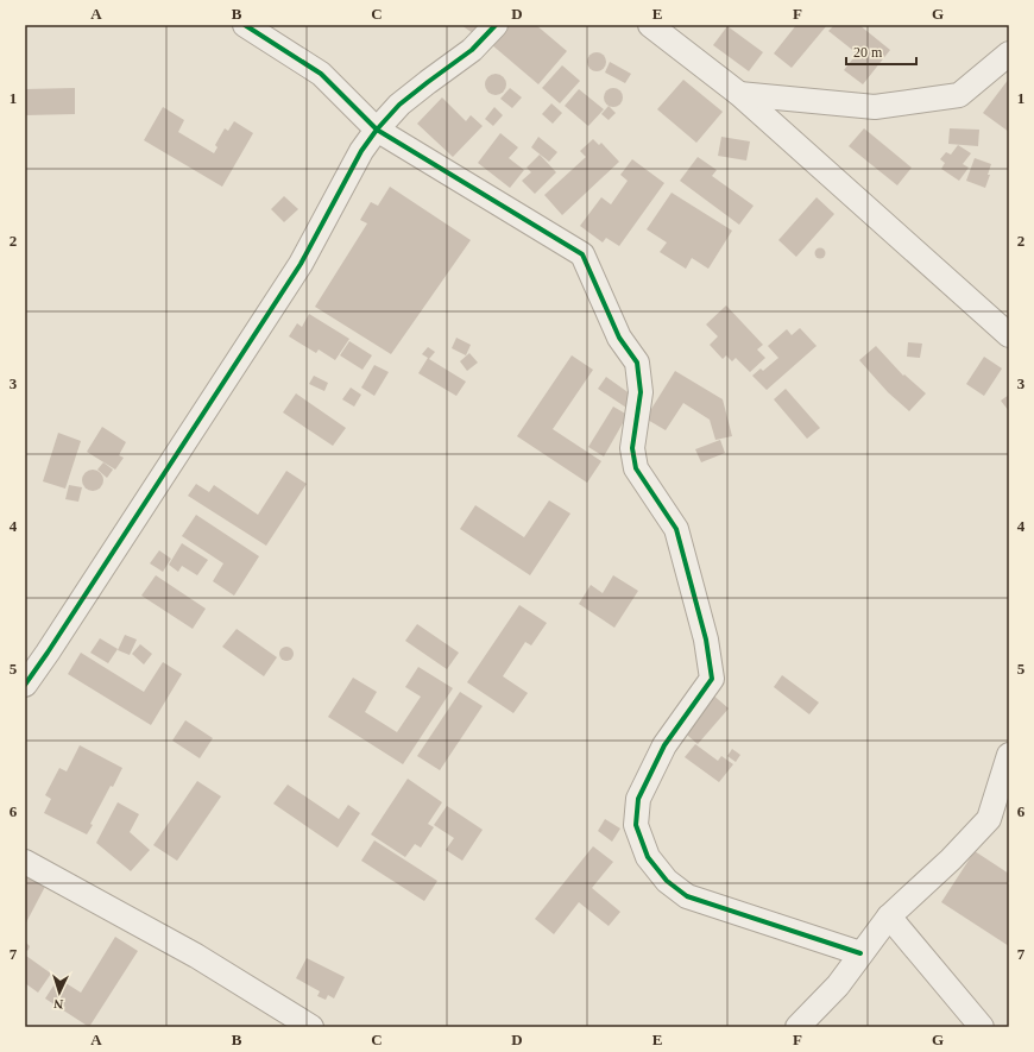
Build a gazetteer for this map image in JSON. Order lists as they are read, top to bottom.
{
  "scale_bar": "20 m",
  "north": "bottom",
  "grid": {
    "columns": [
      "A",
      "B",
      "C",
      "D",
      "E",
      "F",
      "G"
    ],
    "rows": [
      "1",
      "2",
      "3",
      "4",
      "5",
      "6",
      "7"
    ]
  }
}
